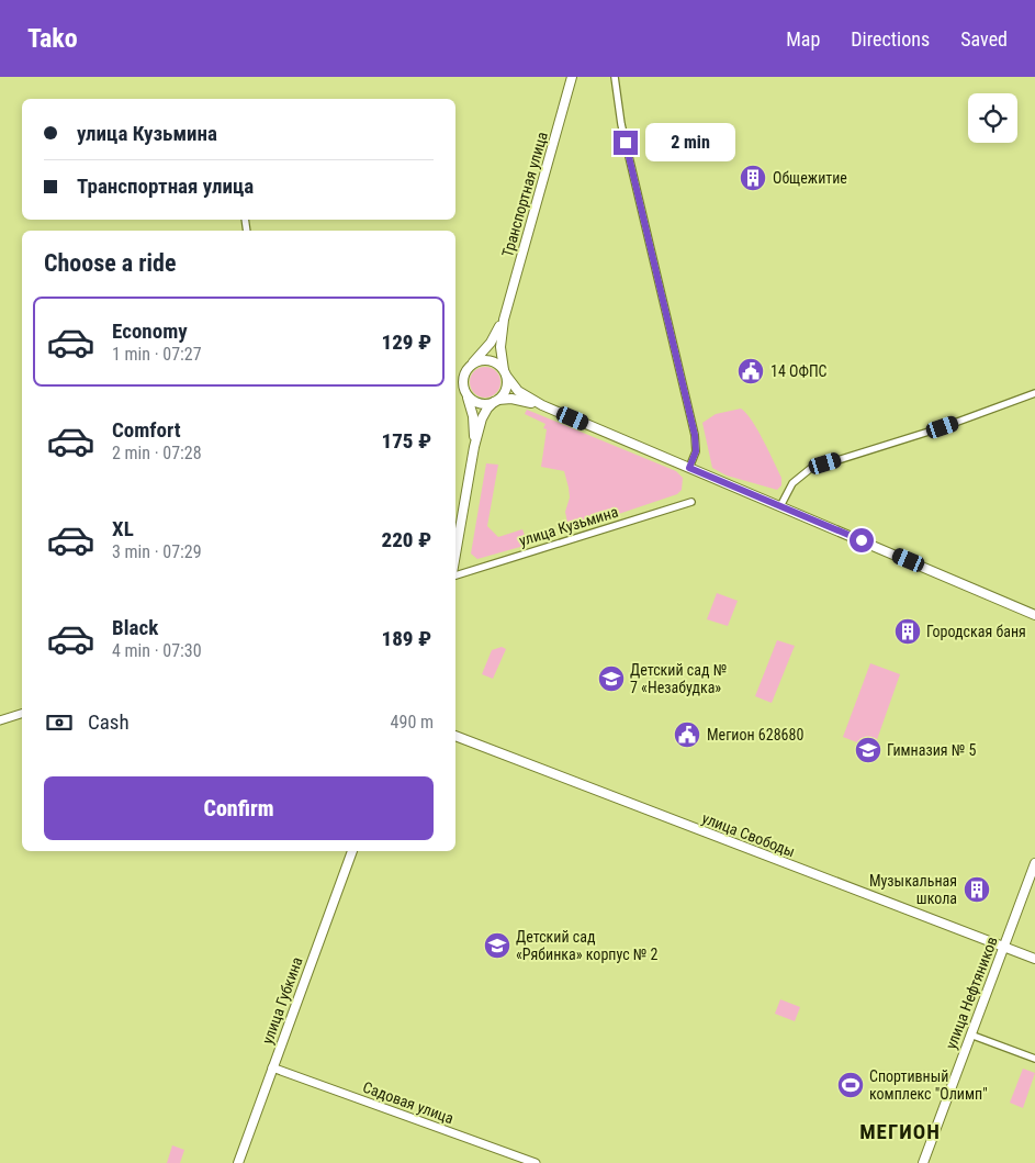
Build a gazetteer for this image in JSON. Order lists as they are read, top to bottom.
{
  "streets": {
    "main road": [
      "Транспортная улица",
      "улица Свободы",
      "улица Нефтяников",
      "улица Губкина"
    ],
    "street": ["улица Кузьмина", "Садовая улица"]
  },
  "crossings": [
    ["улица Свободы", "улица Нефтяников"],
    ["улица Губкина", "Садовая улица"]
  ],
  "districts": ["МЕГИОН"],
  "places": {
    "building": ["Общежитие", "Городская баня", "Музыкальная школа"],
    "public building": ["14 ОФПС", "Мегион 628680"],
    "school or university": ["Детский сад № 7 «Незабудка»", "Гимназия № 5", "Детский сад «Рябинка» корпус № 2"],
    "sports": ["Спортивный комплекс \"Олимп\""]
  },
  "page": {
    "header": "Tako",
    "nav": ["Map", "Directions", "Saved"],
    "banner": ["улица Кузьмина", "Транспортная улица"],
    "bubble": "2 min",
    "heading": "Choose a ride",
    "list": [
      {
        "name": "Economy",
        "note": "1 min · 07:27",
        "value": "129 ₽"
      },
      {
        "name": "Comfort",
        "note": "2 min · 07:28",
        "value": "175 ₽"
      },
      {
        "name": "XL",
        "note": "3 min · 07:29",
        "value": "220 ₽"
      },
      {
        "name": "Black",
        "note": "4 min · 07:30",
        "value": "189 ₽"
      }
    ],
    "pay": ["Cash", "490 m"],
    "buttons": "Confirm"
  }
}
